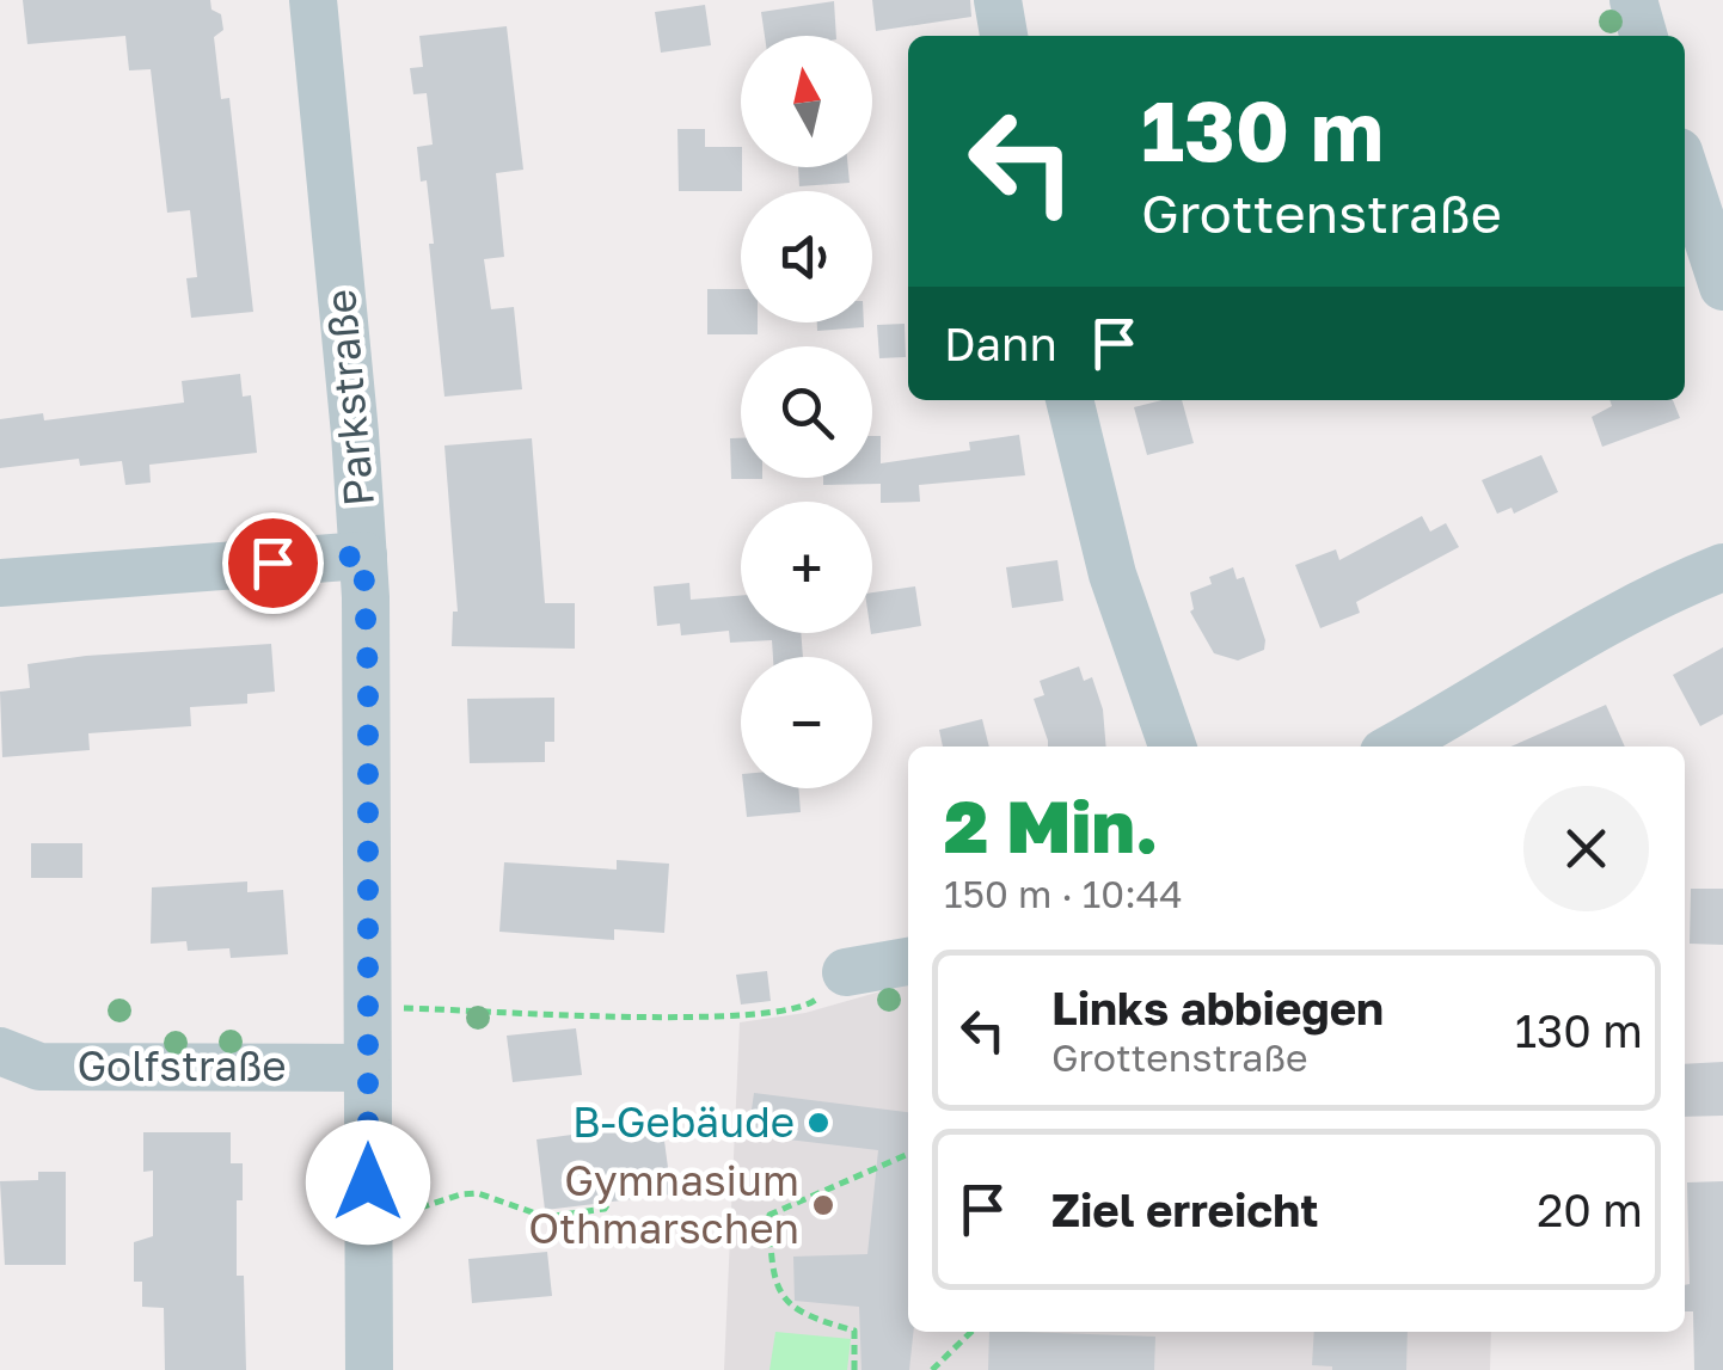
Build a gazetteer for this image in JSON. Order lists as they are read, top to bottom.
{
  "streets": {
    "street": ["Parkstraße", "Golfstraße"]
  },
  "crossings": [
    ["Parkstraße", "Golfstraße"]
  ],
  "places": ["B-Gebäude", "Gymnasium Othmarschen"],
  "north": "top",
  "page": {
    "map_buttons": ["+", "−"],
    "turn": ["130 m", "Grottenstraße"],
    "then": "Dann",
    "heading": ["2 Min.", "150 m · 10:44"],
    "list": [
      {
        "name": "Links abbiegen",
        "note": "Grottenstraße",
        "value": "130 m"
      },
      {
        "name": "Ziel erreicht",
        "value": "20 m"
      }
    ]
  }
}
